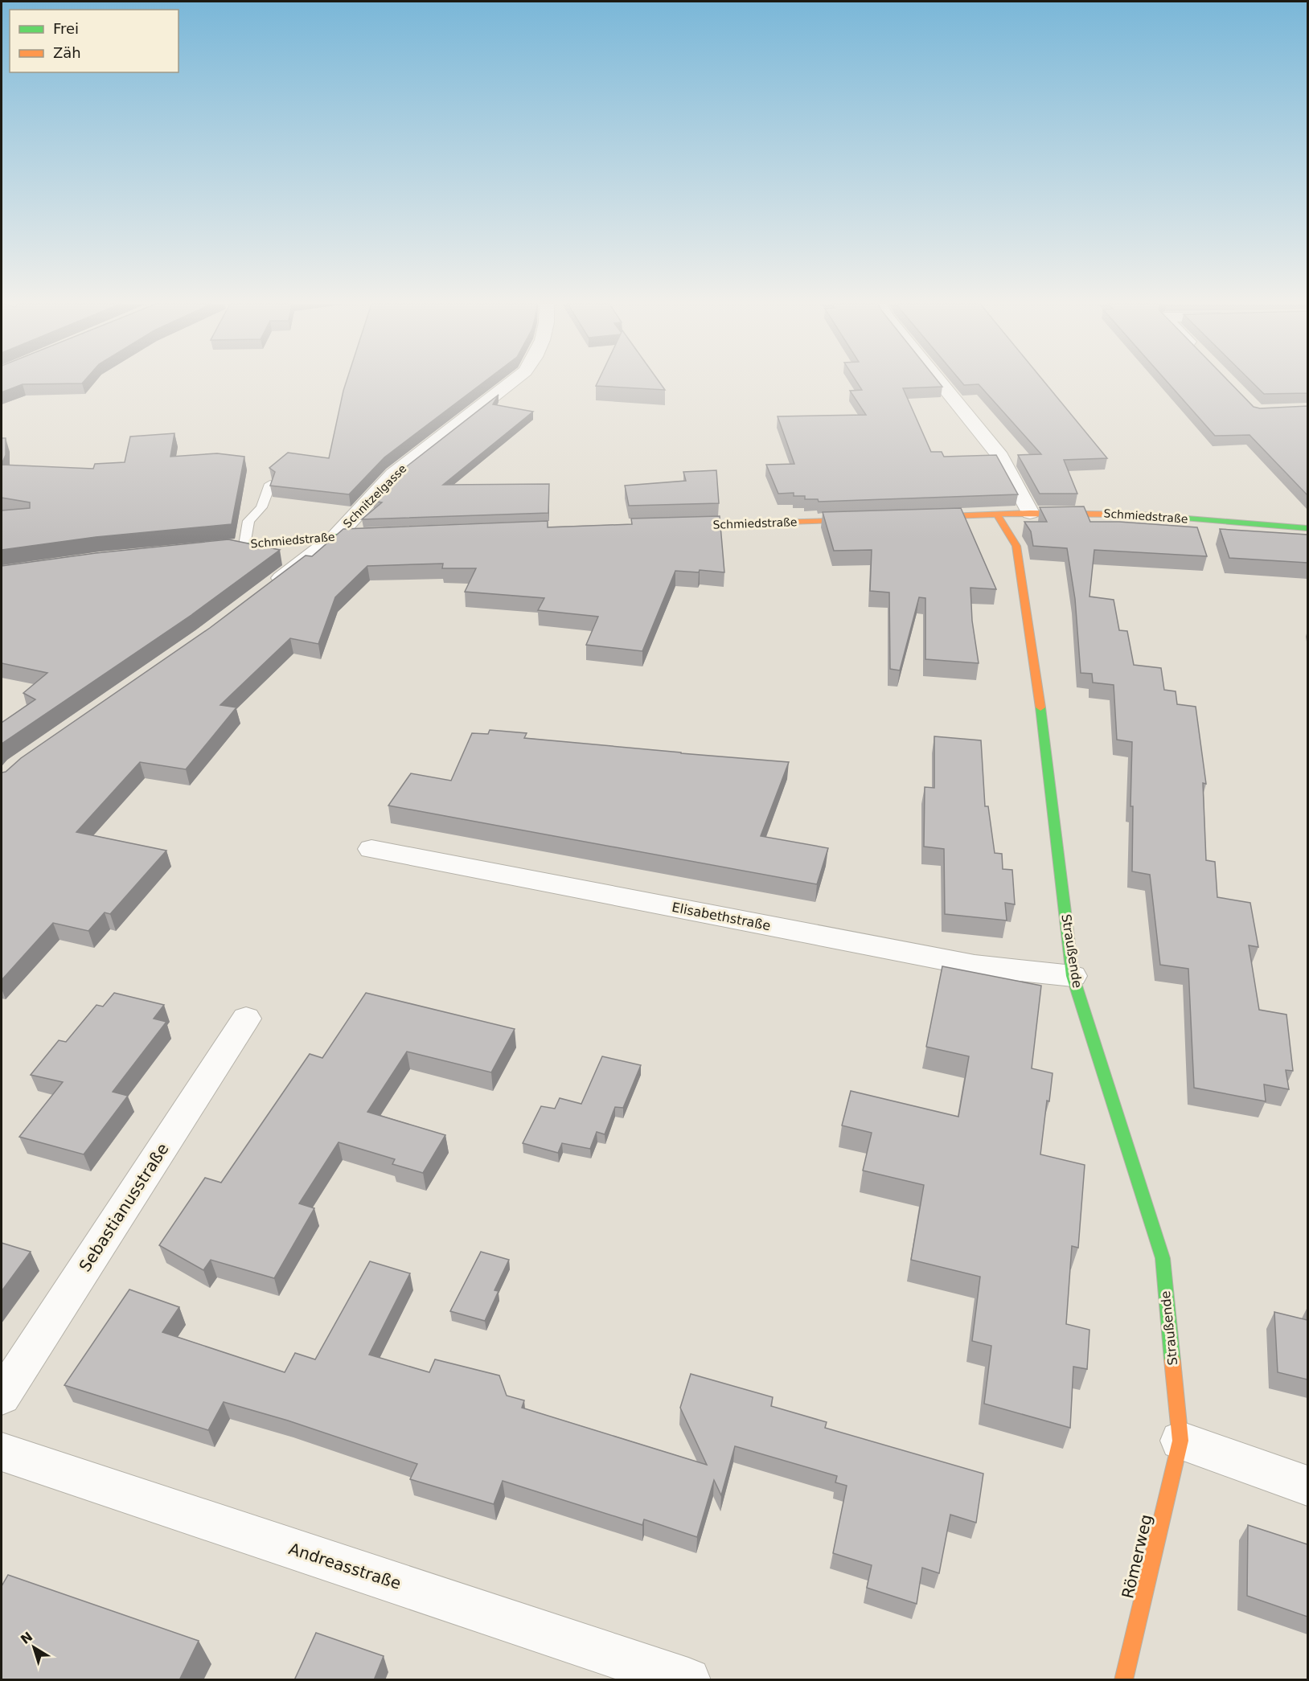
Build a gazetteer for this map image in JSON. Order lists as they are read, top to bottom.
{
  "streets": {
    "street": [
      "Schnitzelgasse",
      "Schmiedstraße",
      "Elisabethstraße",
      "Straußende",
      "Sebastianusstraße",
      "Römerweg",
      "Andreasstraße"
    ]
  },
  "crossings": [
    ["Schnitzelgasse", "Schmiedstraße"],
    ["Schmiedstraße", "Straußende"],
    ["Elisabethstraße", "Straußende"],
    ["Straußende", "Römerweg"]
  ],
  "legend": ["Frei", "Zäh"],
  "north": "top left"
}
